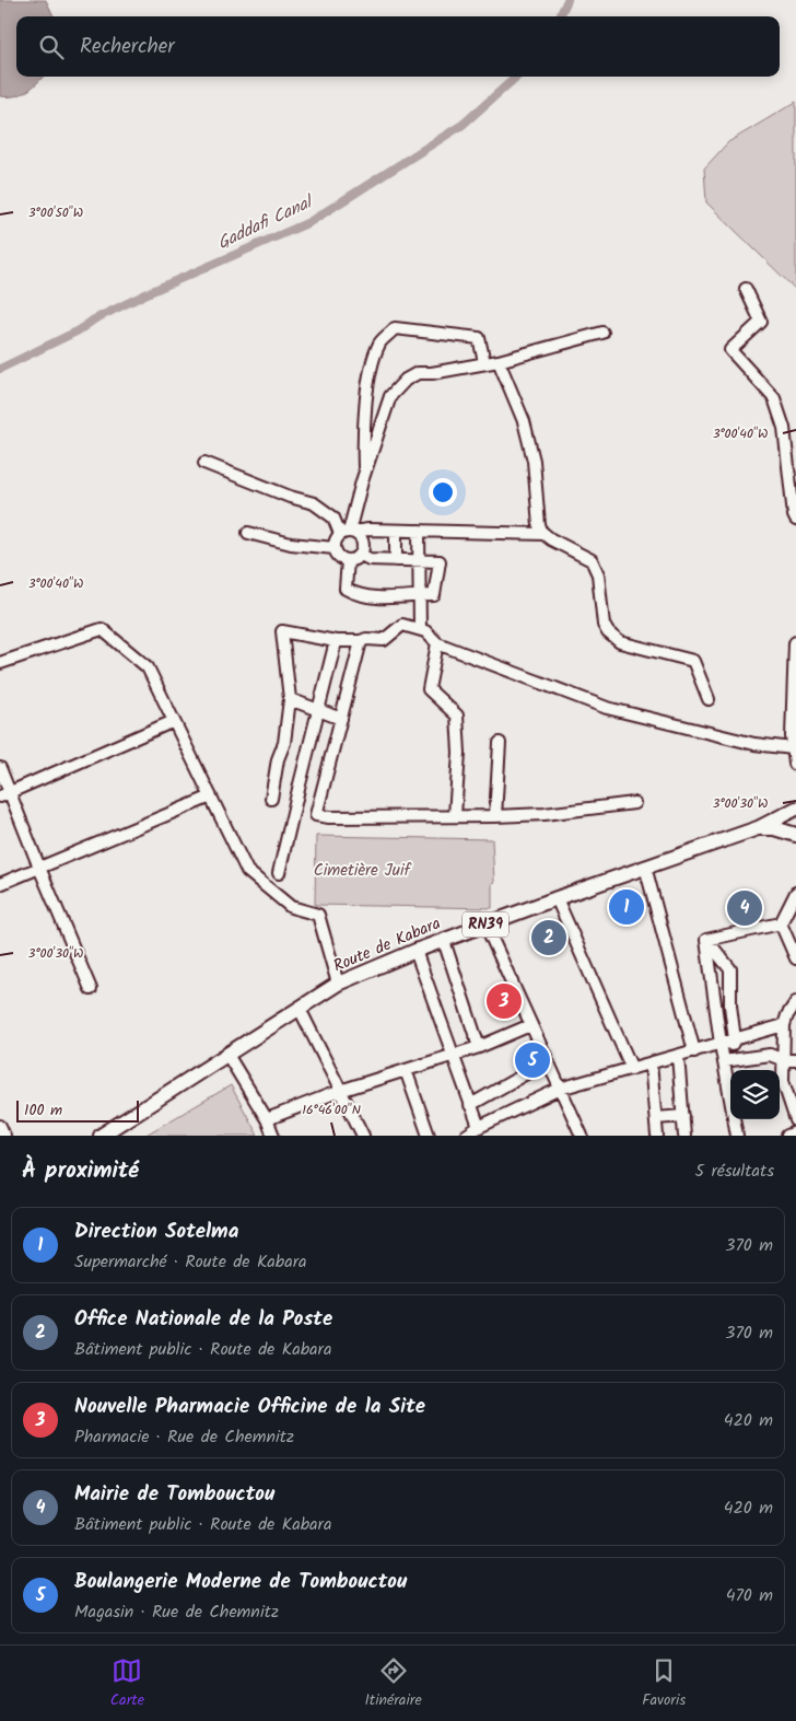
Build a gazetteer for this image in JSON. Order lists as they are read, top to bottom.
{
  "streets": {
    "main road": ["RN39", "Route de Kabara"]
  },
  "crossings": [
    ["RN39", "Route de Kabara"]
  ],
  "water": ["Gaddafi Canal"],
  "parks": ["Cimetière Juif"],
  "scale_bar": "100 m",
  "page": {
    "search": "Rechercher",
    "pins": [
      "1",
      "4",
      "2",
      "3",
      "5"
    ],
    "scale": "100 m",
    "heading": ["À proximité", "5 résultats"],
    "list": [
      {
        "mark": "1",
        "name": "Direction Sotelma",
        "note": "Supermarché · Route de Kabara",
        "value": "370 m"
      },
      {
        "mark": "2",
        "name": "Office Nationale de la Poste",
        "note": "Bâtiment public · Route de Kabara",
        "value": "370 m"
      },
      {
        "mark": "3",
        "name": "Nouvelle Pharmacie Officine de la Site",
        "note": "Pharmacie · Rue de Chemnitz",
        "value": "420 m"
      },
      {
        "mark": "4",
        "name": "Mairie de Tombouctou",
        "note": "Bâtiment public · Route de Kabara",
        "value": "420 m"
      },
      {
        "mark": "5",
        "name": "Boulangerie Moderne de Tombouctou",
        "note": "Magasin · Rue de Chemnitz",
        "value": "470 m"
      }
    ],
    "nav": ["Carte", "Itinéraire", "Favoris"]
  },
  "coordinates": [
    "3°00'50\"W",
    "3°00'40\"W",
    "3°00'30\"W",
    "16°46'00\"N"
  ]
}
